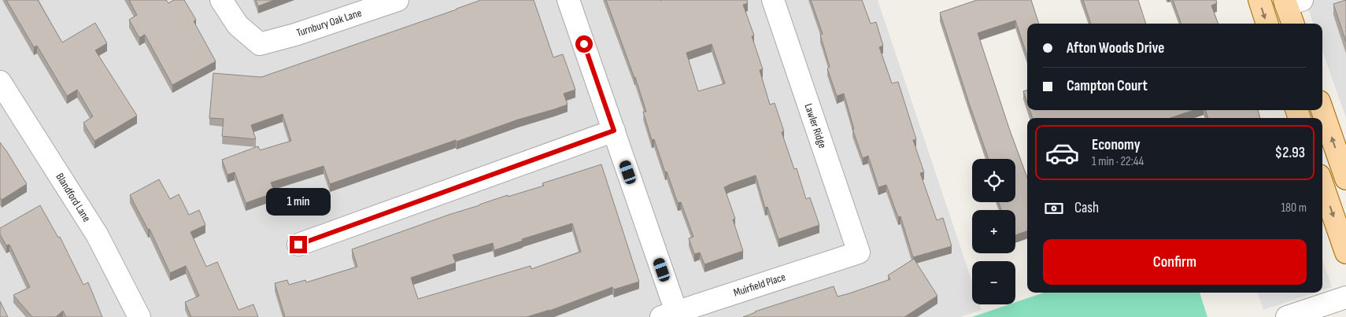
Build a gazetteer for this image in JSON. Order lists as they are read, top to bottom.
{
  "streets": {
    "street": [
      "Turnbury Oak Lane",
      "Lawler Ridge",
      "Blandford Lane",
      "Muirfield Place"
    ]
  },
  "crossings": [
    ["Lawler Ridge", "Muirfield Place"]
  ],
  "page": {
    "banner": ["Afton Woods Drive", "Campton Court"],
    "list": [
      {
        "name": "Economy",
        "note": "1 min · 22:44",
        "value": "$2.93"
      }
    ],
    "map_buttons": ["+", "−"],
    "pay": ["Cash", "180 m"],
    "bubble": "1 min",
    "buttons": "Confirm"
  }
}
